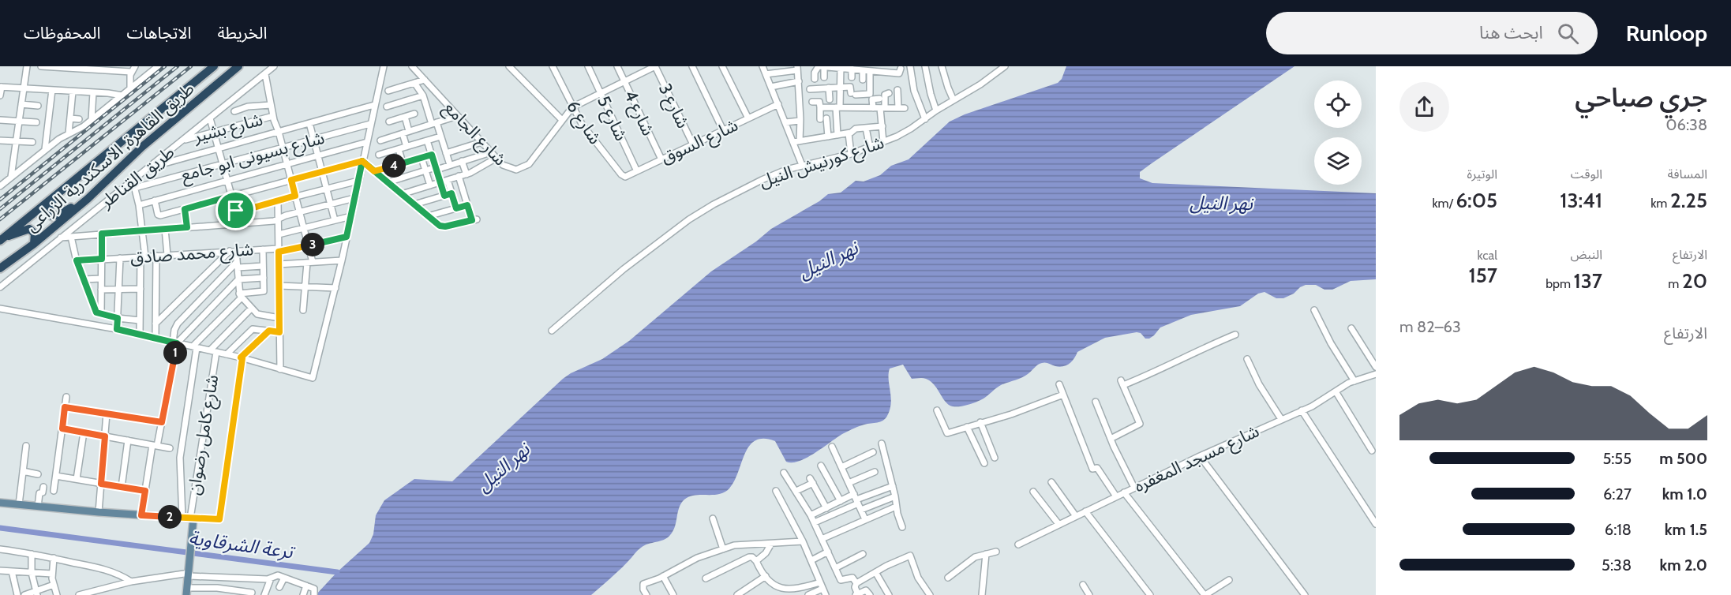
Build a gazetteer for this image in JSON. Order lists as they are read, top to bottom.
{
  "streets": {
    "highway": ["طريق القاهرة, الاسكندرية الزراعى"],
    "street": [
      "شارع 3",
      "شارع 4",
      "شارع 5",
      "شارع 6",
      "شارع بشير",
      "شارع الجامع",
      "شارع السوق",
      "شارع بسيونى ابو جامع",
      "شارع كورنيش النيل",
      "طريق القناطر",
      "شارع محمد صادق",
      "شارع كامل رضوان",
      "شارع مسجد المغفره"
    ]
  },
  "crossings": [
    ["شارع 3", "شارع الجامع"],
    ["شارع 3", "شارع السوق"],
    ["شارع 4", "شارع الجامع"],
    ["شارع 4", "شارع السوق"],
    ["شارع 5", "شارع الجامع"],
    ["شارع 5", "شارع السوق"],
    ["شارع 6", "شارع الجامع"],
    ["شارع 6", "شارع السوق"],
    ["شارع بشير", "طريق القناطر"]
  ],
  "water": ["نهر النيل", "ترعة الشرقاوية"],
  "page": {
    "header": "Runloop",
    "search": "ابحث هنا",
    "nav": ["الخريطة", "الاتجاهات", "المحفوظات"],
    "heading": ["جري صباحي", "06:38"],
    "stats": [
      ["المسافة", "2.25 km"],
      ["الوقت", "13:41"],
      ["الوتيرة", "6:05 /km"],
      ["الارتفاع", "20 m"],
      ["النبض", "137 bpm"],
      ["kcal", "157"]
    ],
    "pins": [
      "4",
      "3",
      "1",
      "2"
    ],
    "chart": ["الارتفاع", "63–82 m"],
    "list": [
      {
        "name": "500 m",
        "note": "5:55"
      },
      {
        "name": "1.0 km",
        "note": "6:27"
      },
      {
        "name": "1.5 km",
        "note": "6:18"
      },
      {
        "name": "2.0 km",
        "note": "5:38"
      }
    ]
  }
}
